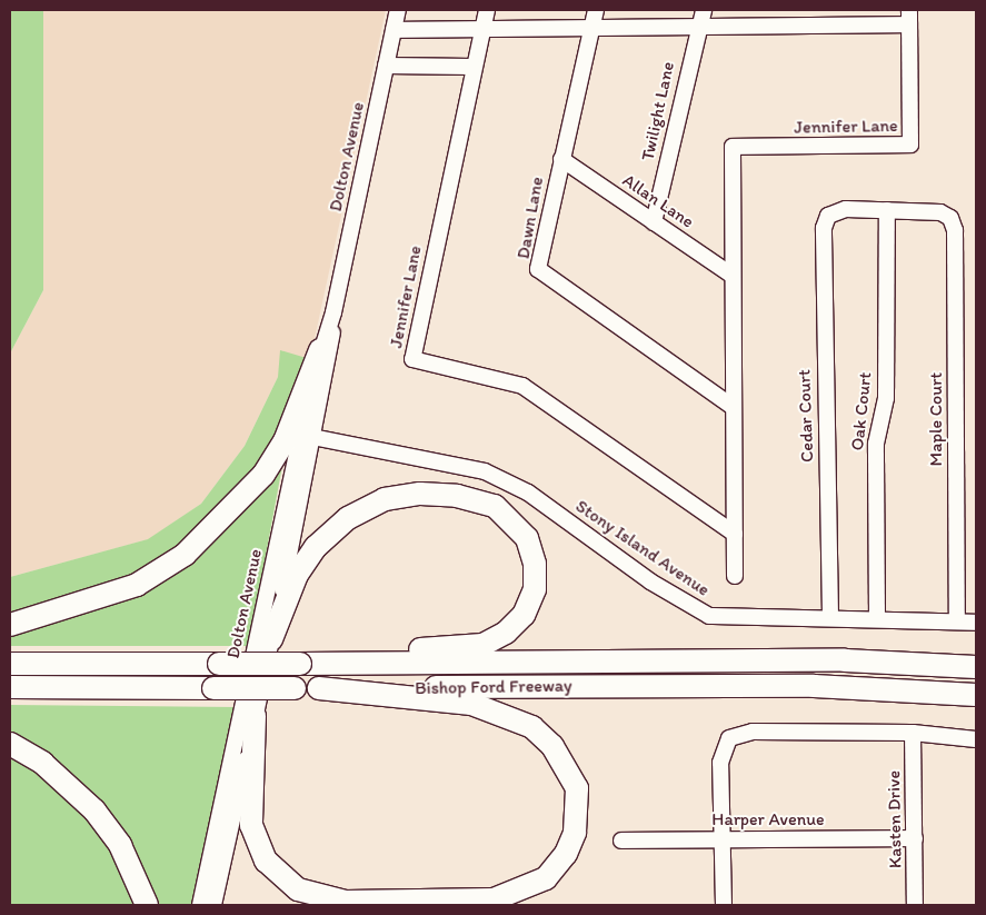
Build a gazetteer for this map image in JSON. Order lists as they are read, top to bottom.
{
  "streets": {
    "highway": ["Bishop Ford Freeway"],
    "street": [
      "Twilight Lane",
      "Jennifer Lane",
      "Dolton Avenue",
      "Allan Lane",
      "Dawn Lane",
      "Oak Court",
      "Cedar Court",
      "Maple Court",
      "Stony Island Avenue",
      "Harper Avenue",
      "Kasten Drive"
    ]
  },
  "crossings": [
    ["Twilight Lane", "Allan Lane"],
    ["Jennifer Lane", "Allan Lane"],
    ["Jennifer Lane", "Dawn Lane"],
    ["Dolton Avenue", "Stony Island Avenue"],
    ["Allan Lane", "Dawn Lane"],
    ["Oak Court", "Cedar Court"],
    ["Oak Court", "Maple Court"],
    ["Oak Court", "Stony Island Avenue"],
    ["Cedar Court", "Maple Court"],
    ["Cedar Court", "Stony Island Avenue"],
    ["Maple Court", "Stony Island Avenue"],
    ["Harper Avenue", "Kasten Drive"]
  ]
}
